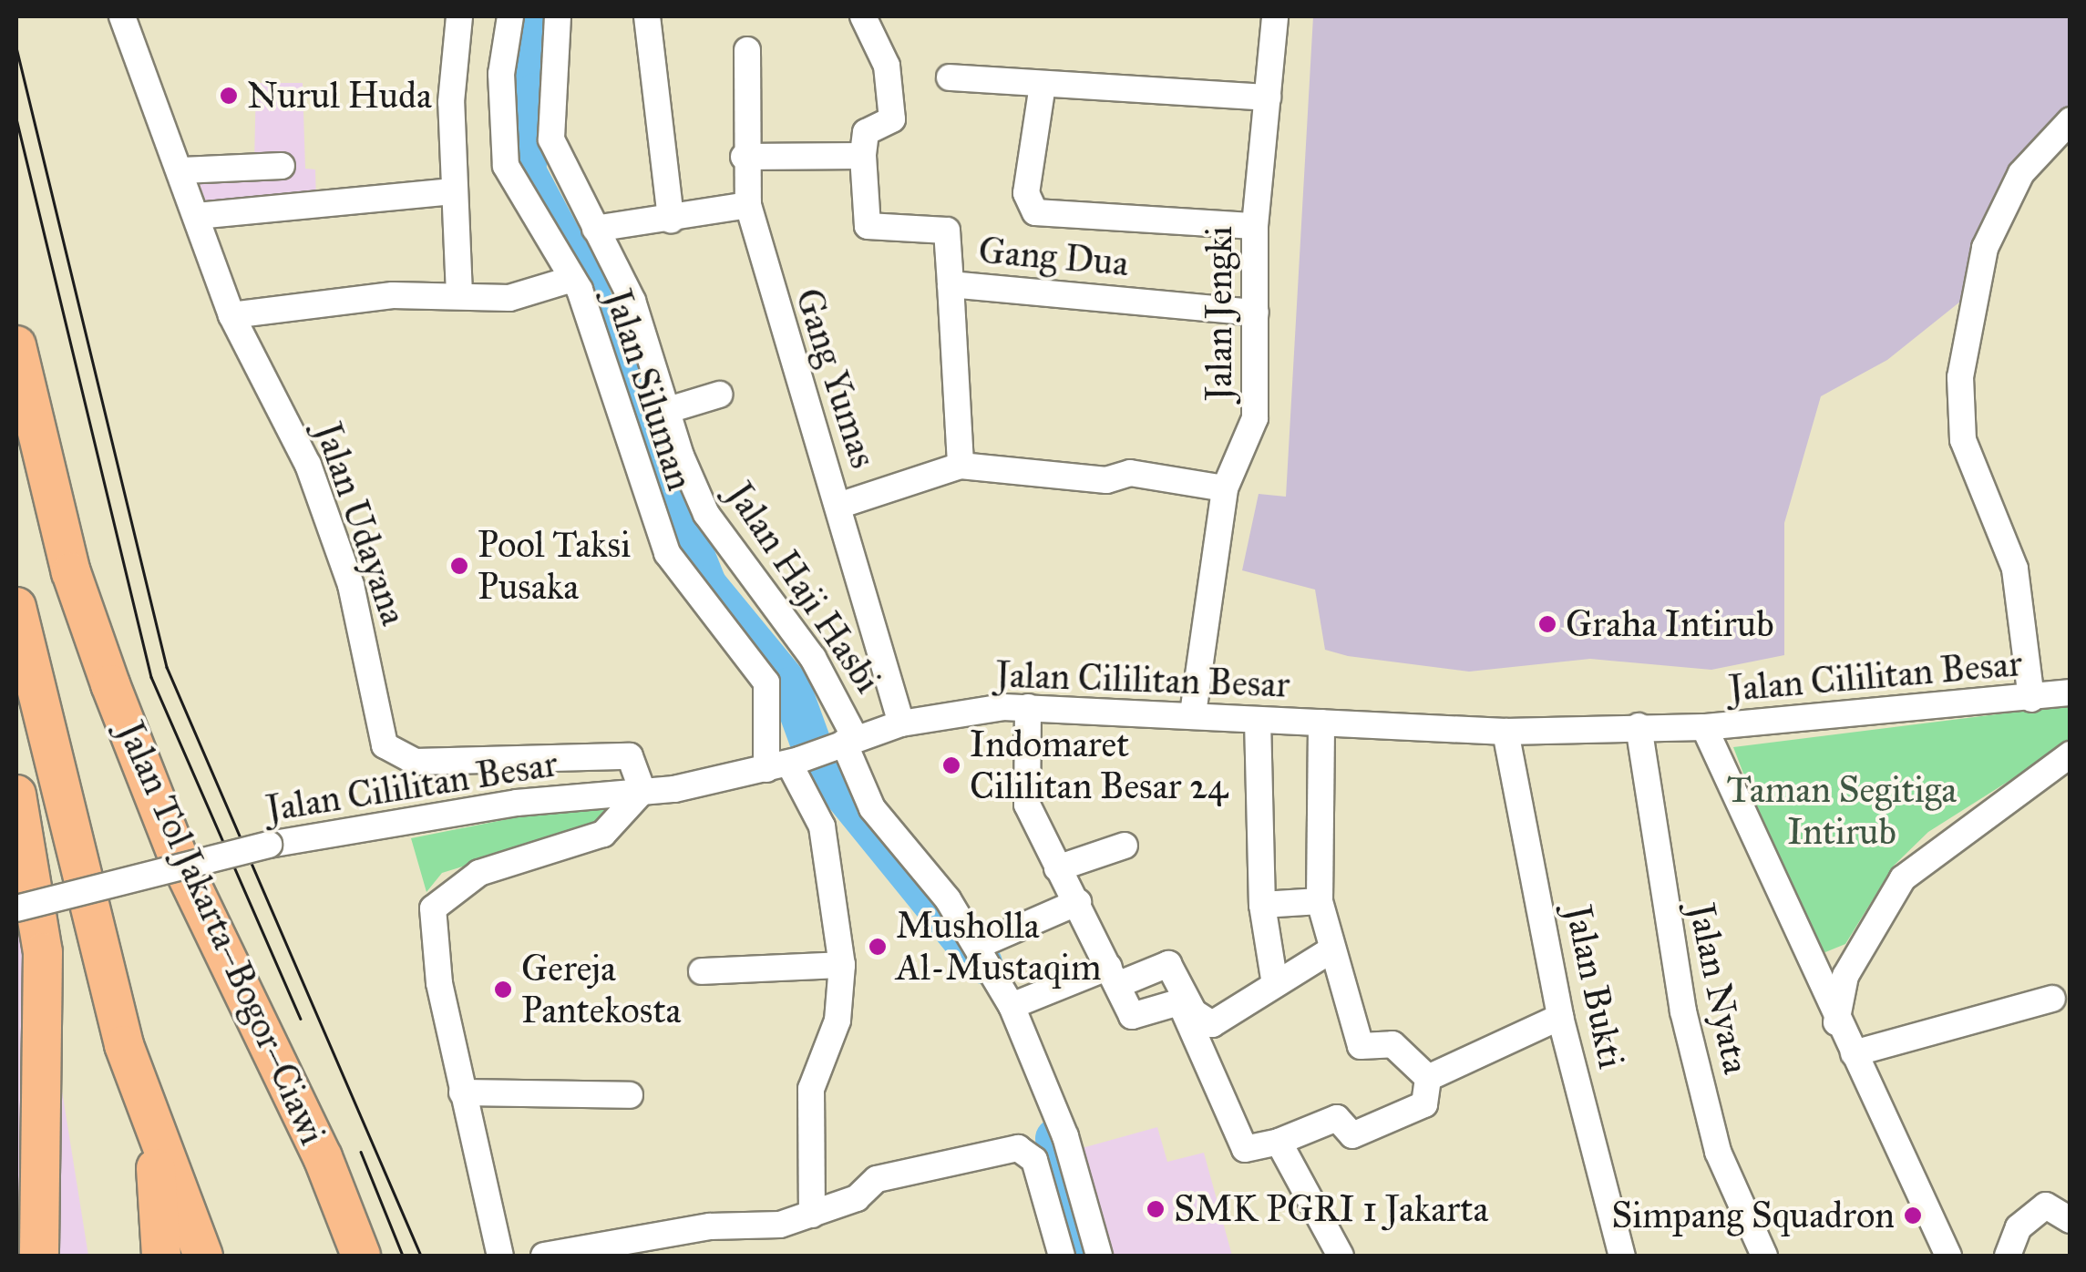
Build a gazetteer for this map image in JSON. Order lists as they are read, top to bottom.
{
  "streets": {
    "highway": ["Jalan Tol Jakarta–Bogor–Ciawi"],
    "street": [
      "Gang Dua",
      "Jalan Jengki",
      "Gang Yumas",
      "Jalan Siluman",
      "Jalan Udayana",
      "Jalan Haji Hasbi",
      "Jalan Cililitan Besar",
      "Jalan Bukti",
      "Jalan Nyata"
    ]
  },
  "crossings": [
    ["Gang Dua", "Jalan Jengki"],
    ["Jalan Jengki", "Jalan Cililitan Besar"],
    ["Gang Yumas", "Jalan Cililitan Besar"],
    ["Jalan Siluman", "Jalan Cililitan Besar"],
    ["Jalan Udayana", "Jalan Cililitan Besar"],
    ["Jalan Haji Hasbi", "Jalan Cililitan Besar"],
    ["Jalan Cililitan Besar", "Jalan Bukti"],
    ["Jalan Cililitan Besar", "Jalan Nyata"]
  ],
  "parks": ["Taman Segitiga Intirub"],
  "places": [
    "Nurul Huda",
    "Pool Taksi Pusaka",
    "Graha Intirub",
    "Indomaret Cililitan Besar 24",
    "Musholla Al-Mustaqim",
    "Gereja Pantekosta",
    "SMK PGRI 1 Jakarta",
    "Simpang Squadron"
  ]
}
